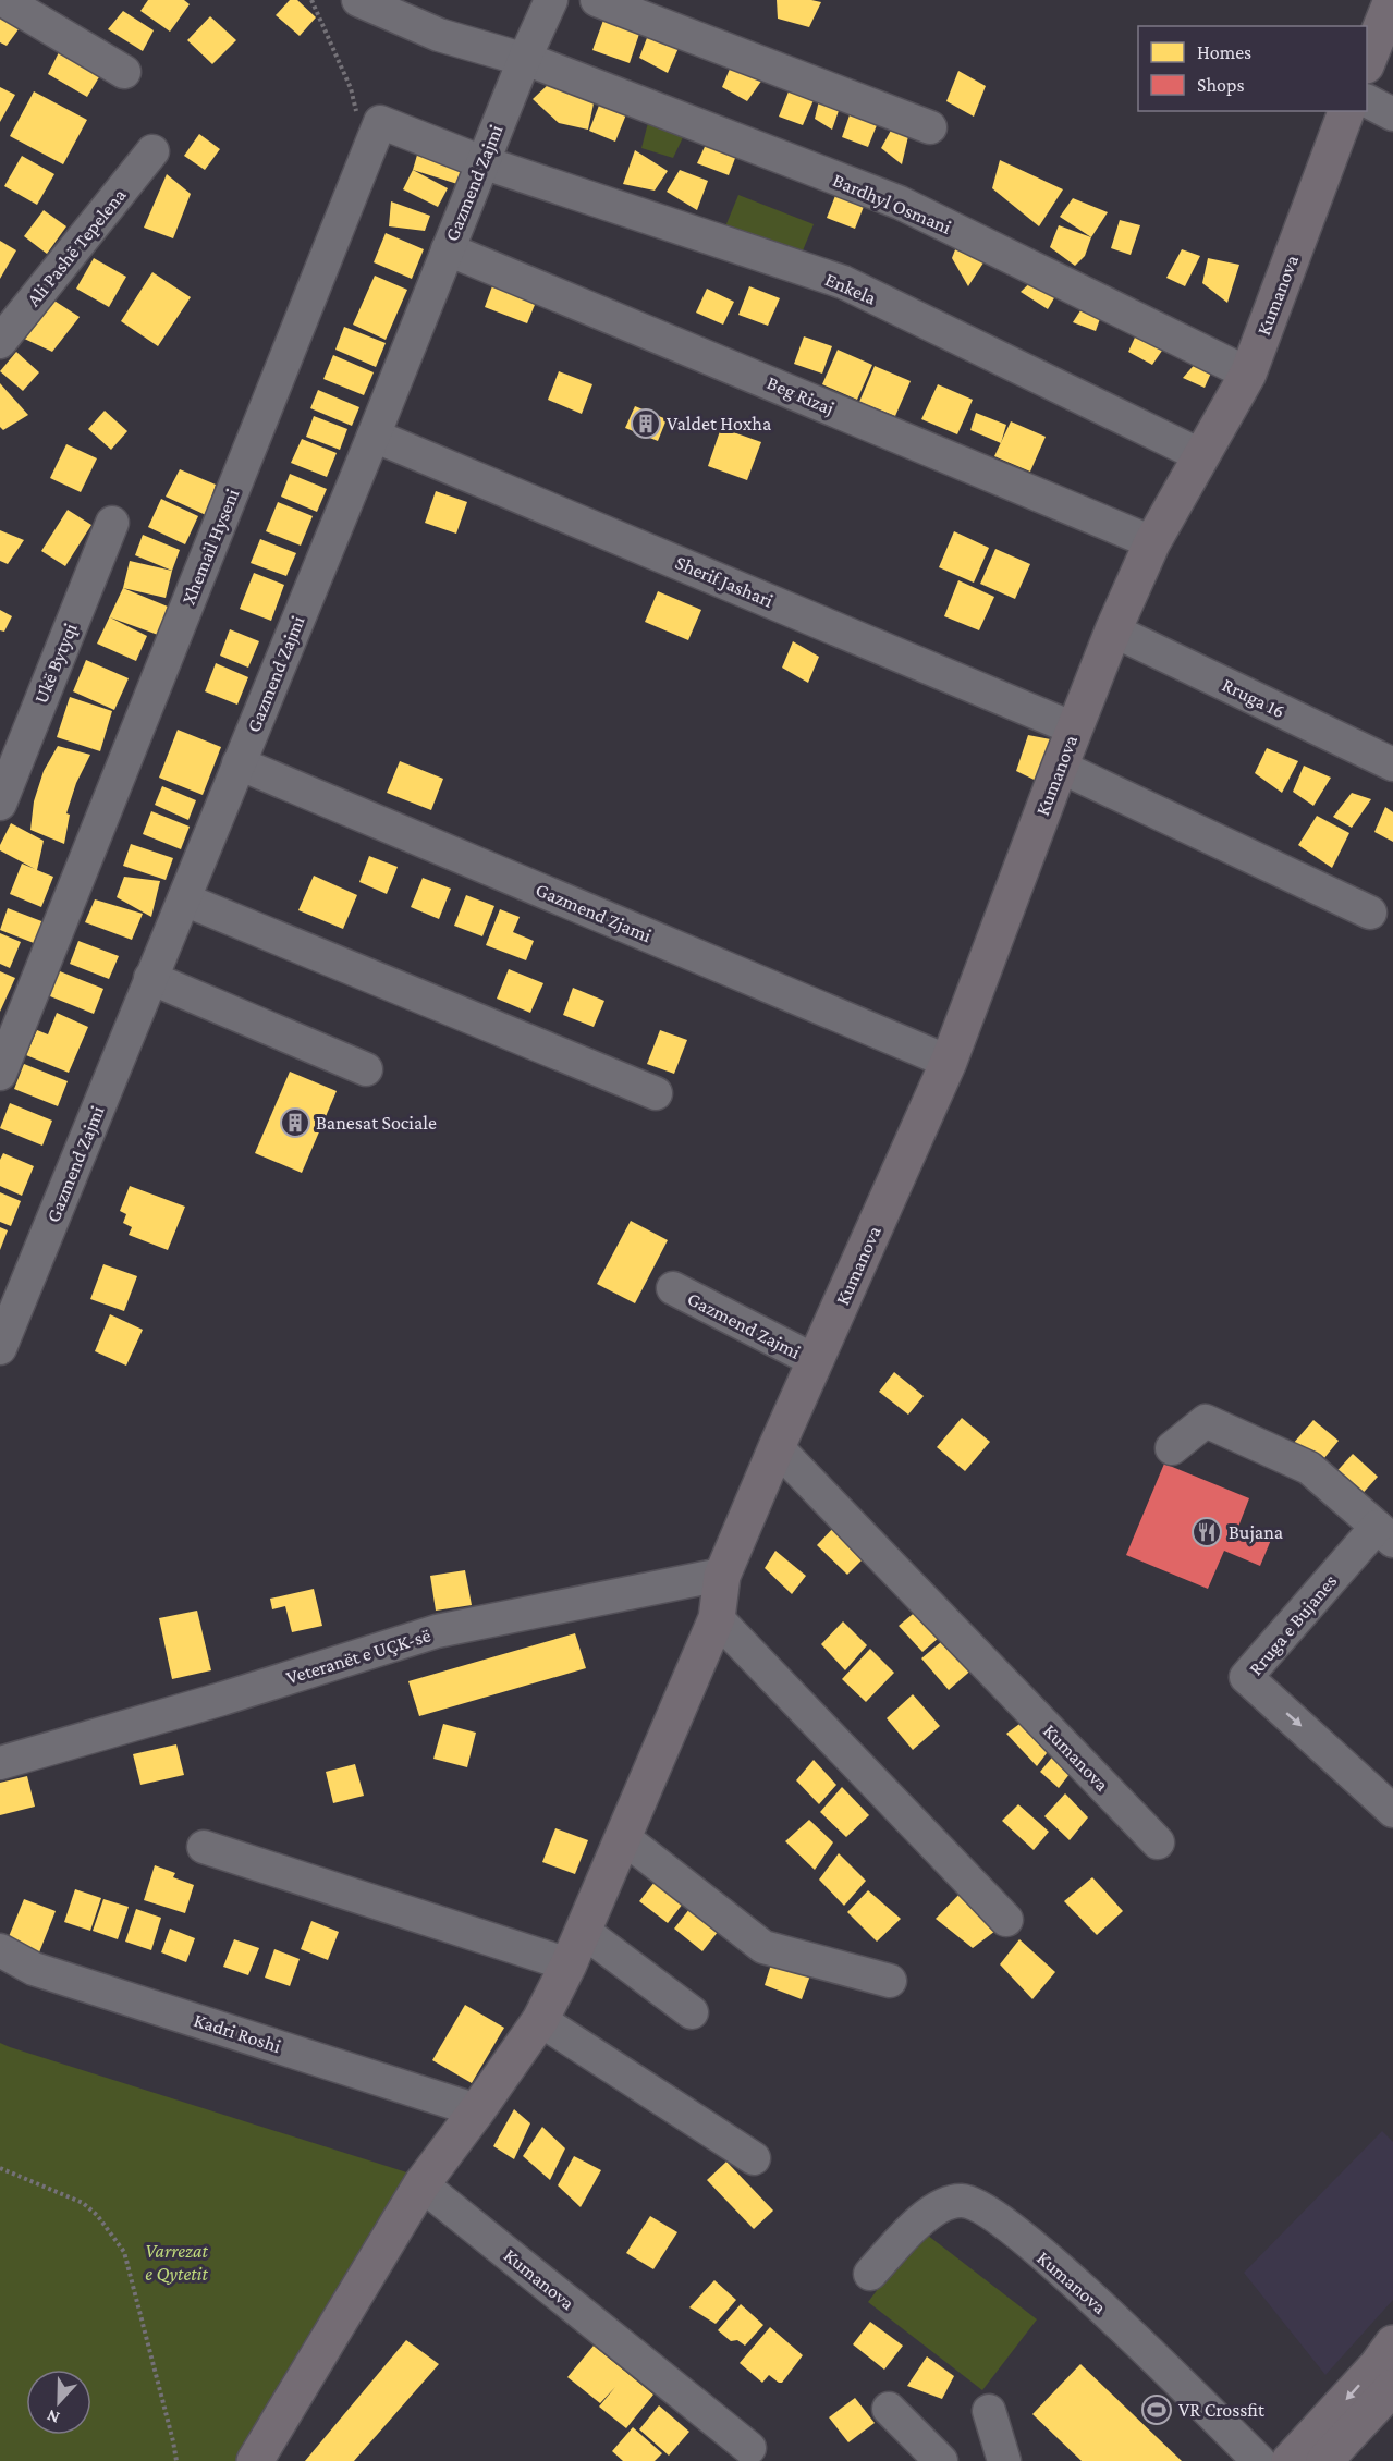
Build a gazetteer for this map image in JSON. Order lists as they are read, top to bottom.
{
  "streets": {
    "main road": ["Kumanova"],
    "street": [
      "Gazmend Zajmi",
      "Bardhyl Osmani",
      "Ali Pashë Tepelena",
      "Enkela",
      "Beg Rizaj",
      "Xhemail Hyseni",
      "Sherif Jashari",
      "Ukë Bytyqi",
      "Rruga 16",
      "Gazmend Zjami",
      "Rruga e Bujanes",
      "Veteranët e UÇK-së",
      "Kadri Roshi"
    ]
  },
  "crossings": [
    ["Gazmend Zajmi", "Bardhyl Osmani"],
    ["Gazmend Zajmi", "Enkela"],
    ["Gazmend Zajmi", "Kumanova"],
    ["Gazmend Zajmi", "Beg Rizaj"],
    ["Gazmend Zajmi", "Xhemail Hyseni"],
    ["Gazmend Zajmi", "Sherif Jashari"],
    ["Gazmend Zajmi", "Gazmend Zjami"],
    ["Bardhyl Osmani", "Kumanova"],
    ["Enkela", "Kumanova"],
    ["Enkela", "Xhemail Hyseni"],
    ["Kumanova", "Beg Rizaj"],
    ["Kumanova", "Sherif Jashari"],
    ["Kumanova", "Rruga 16"],
    ["Kumanova", "Gazmend Zjami"],
    ["Kumanova", "Veteranët e UÇK-së"],
    ["Kumanova", "Kadri Roshi"]
  ],
  "parks": ["Varrezat e Qytetit"],
  "places": {
    "building": ["Valdet Hoxha", "Banesat Sociale"],
    "restaurant": ["Bujana"],
    "sports": ["VR Crossfit"]
  },
  "legend": ["Homes", "Shops"],
  "north": "bottom"
}
